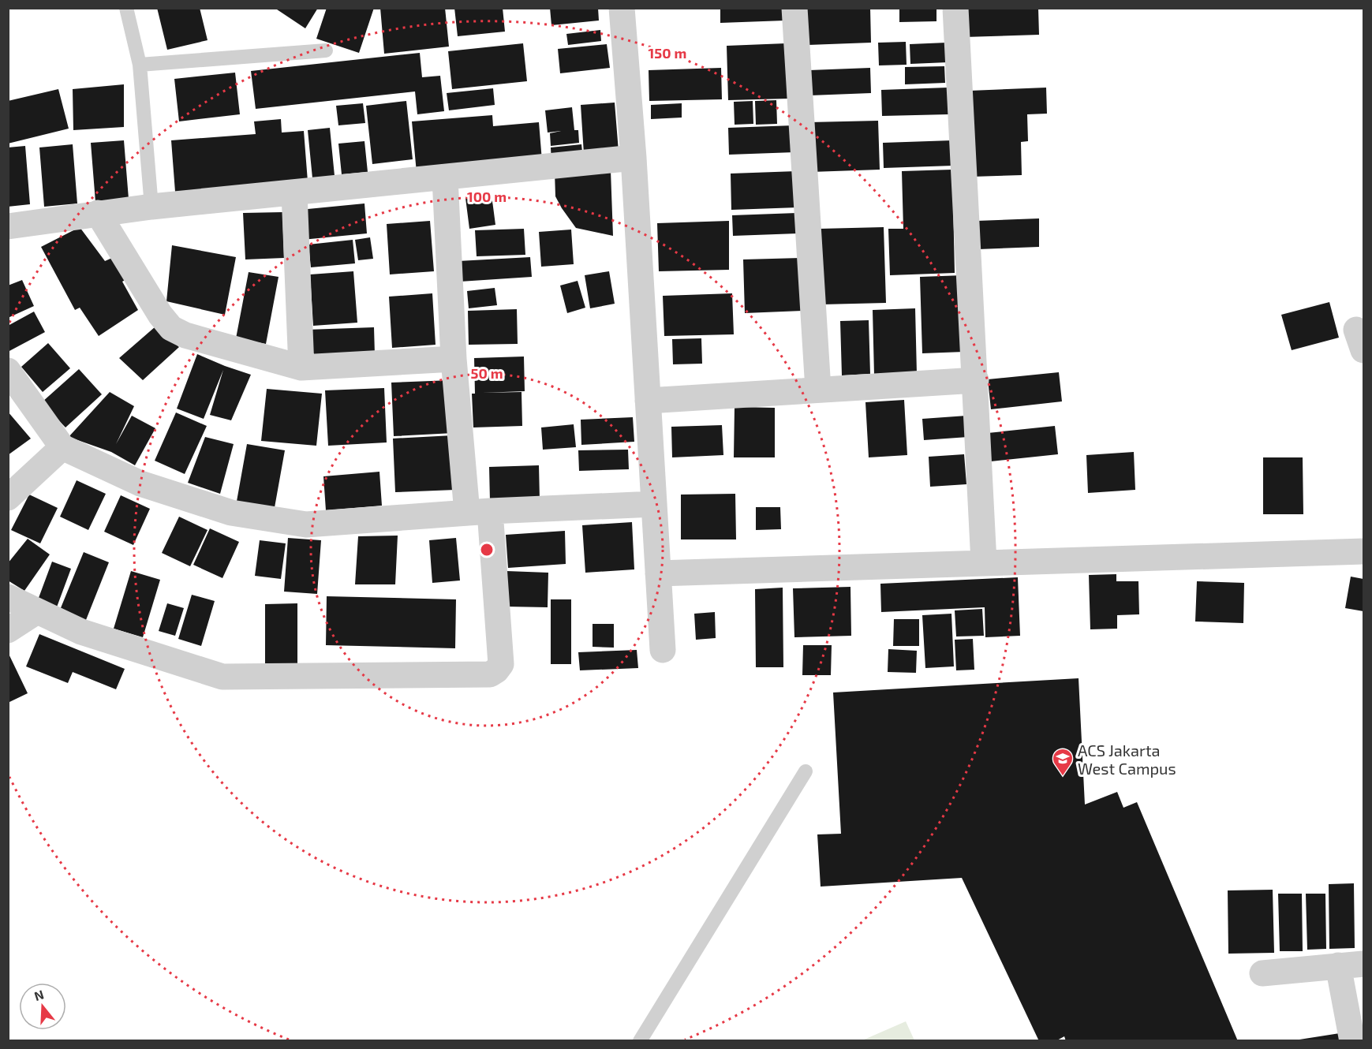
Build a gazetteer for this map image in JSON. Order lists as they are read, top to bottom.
{
  "places": {
    "school or university": ["ACS Jakarta West Campus"]
  },
  "north": "top",
  "rings": ["150 m", "100 m", "50 m"]
}
